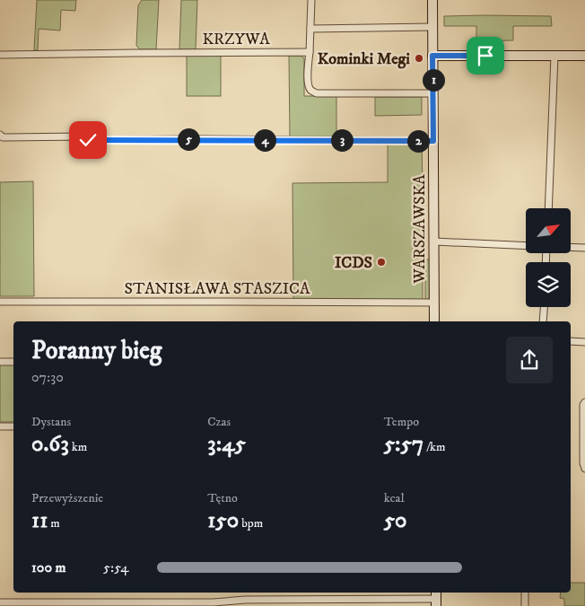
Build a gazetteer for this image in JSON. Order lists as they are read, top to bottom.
{
  "streets": {
    "street": ["KRZYWA", "WARSZAWSKA", "STANISŁAWA STASZICA"]
  },
  "crossings": [
    ["WARSZAWSKA", "STANISŁAWA STASZICA"]
  ],
  "places": ["Kominki Megi", "ICDS"],
  "north": "top right",
  "page": {
    "pins": [
      "1",
      "5",
      "3",
      "4",
      "2"
    ],
    "heading": ["Poranny bieg", "07:30"],
    "stats": [
      ["Dystans", "0.63 km"],
      ["Czas", "3:45"],
      ["Tempo", "5:57 /km"],
      ["Przewyższenie", "11 m"],
      ["Tętno", "150 bpm"],
      ["kcal", "50"]
    ],
    "list": [
      {
        "name": "100 m",
        "note": "5:54"
      }
    ]
  }
}
